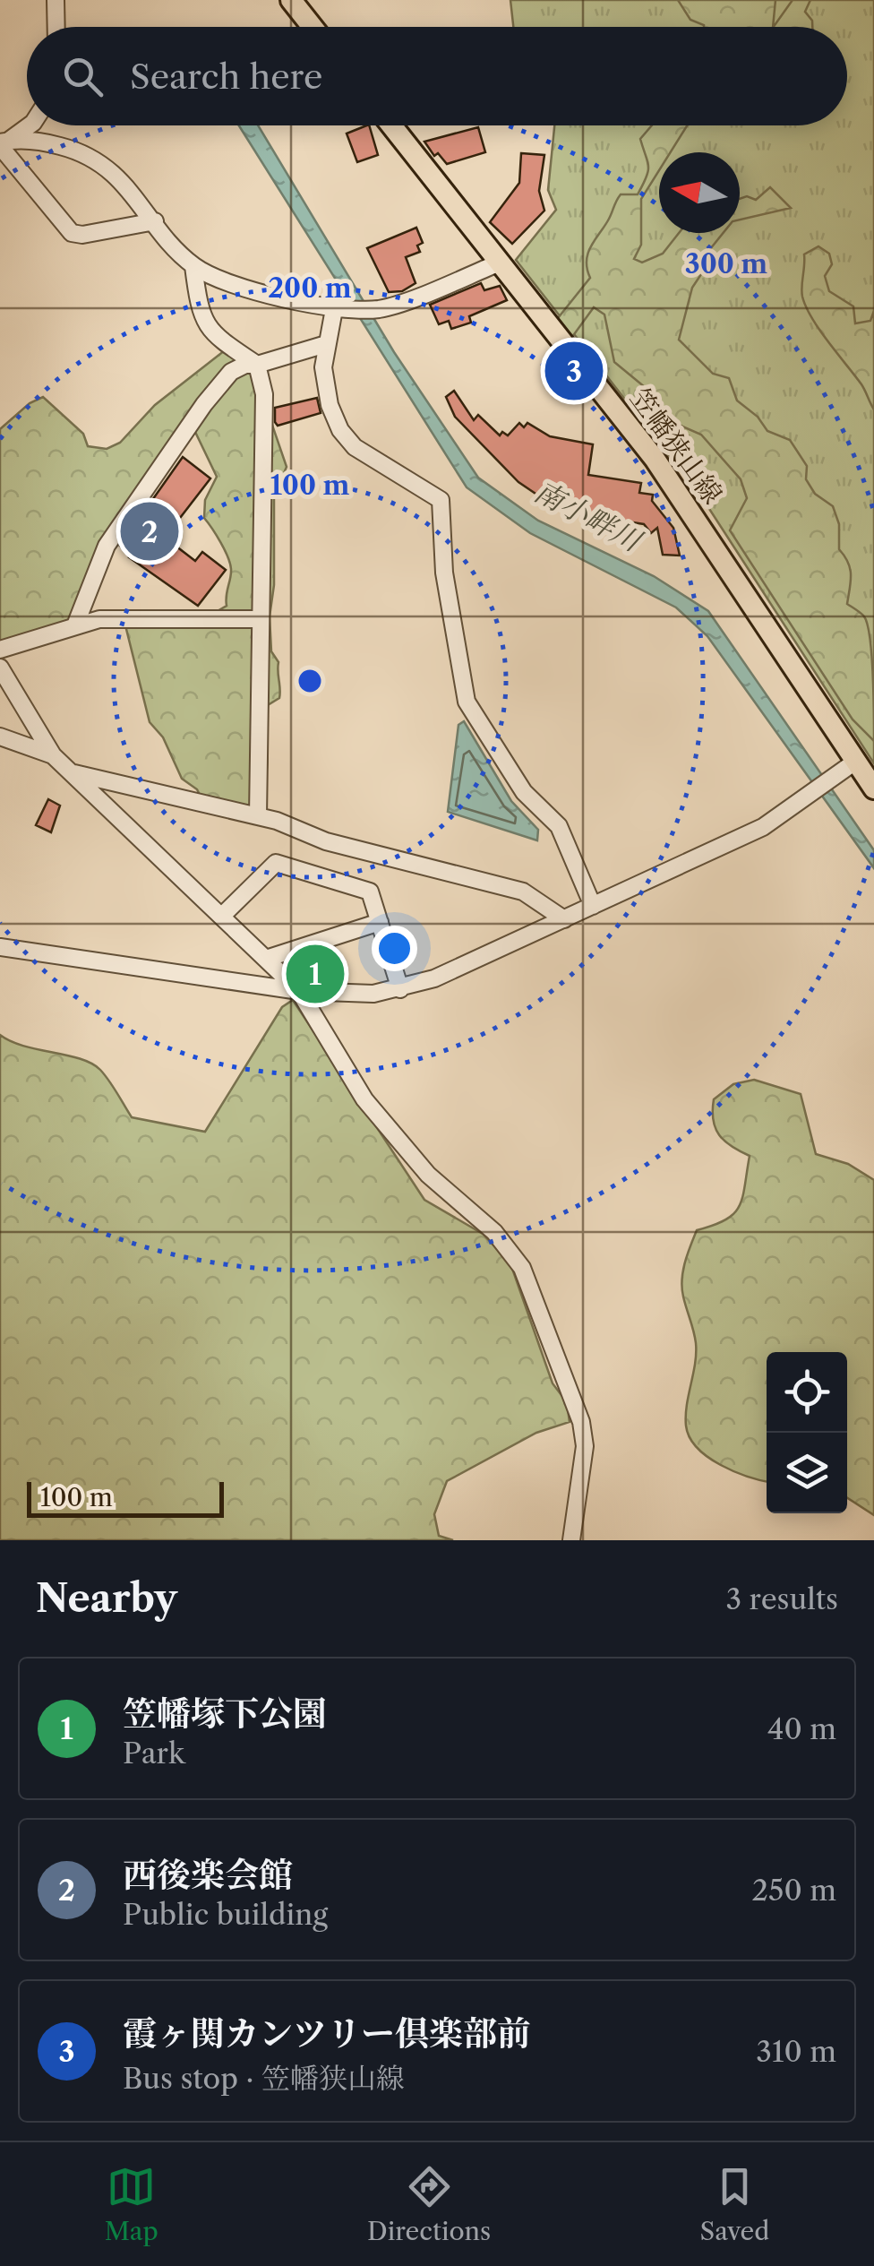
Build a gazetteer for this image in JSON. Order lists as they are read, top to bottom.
{
  "streets": {
    "main road": ["笠幡狭山線"]
  },
  "water": ["南小畔川"],
  "scale_bar": "100 m",
  "north": "left",
  "page": {
    "search": "Search here",
    "pins": ["3", "2", "1"],
    "scale": "100 m",
    "heading": ["Nearby", "3 results"],
    "list": [
      {
        "mark": "1",
        "name": "笠幡塚下公園",
        "note": "Park",
        "value": "40 m"
      },
      {
        "mark": "2",
        "name": "西後楽会館",
        "note": "Public building",
        "value": "250 m"
      },
      {
        "mark": "3",
        "name": "霞ヶ関カンツリー倶楽部前",
        "note": "Bus stop · 笠幡狭山線",
        "value": "310 m"
      }
    ],
    "nav": ["Map", "Directions", "Saved"]
  },
  "rings": ["300 m", "200 m", "100 m"]
}
